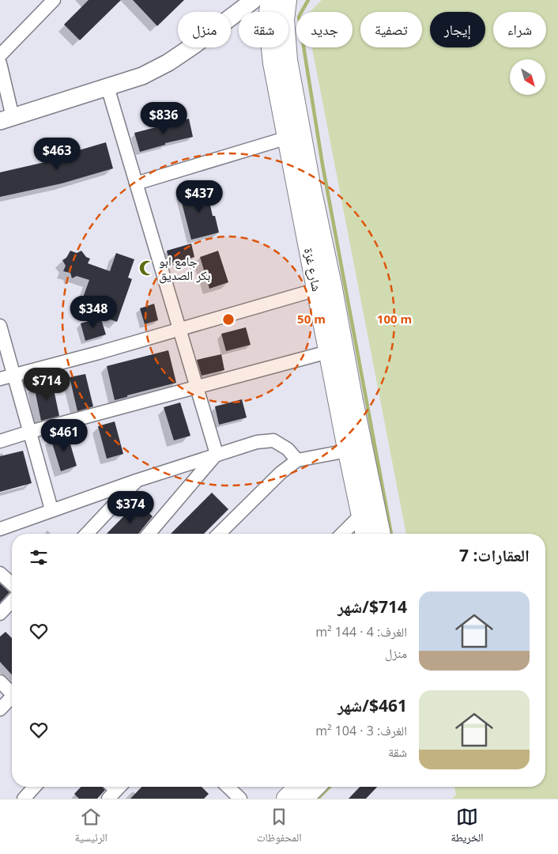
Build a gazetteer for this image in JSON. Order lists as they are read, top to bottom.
{
  "streets": {
    "main road": ["شارع غزة"]
  },
  "places": {
    "mosque": ["جامع ابو بكر الصديق"]
  },
  "north": "bottom right",
  "page": {
    "chip": [
      "شراء",
      "إيجار",
      "تصفية",
      "جديد",
      "شقة",
      "منزل"
    ],
    "price": [
      "$836",
      "$463",
      "$437",
      "$348",
      "$714",
      "$461",
      "$374"
    ],
    "heading": "العقارات: 7",
    "list": [
      {
        "name": "$714/شهر",
        "note": "الغرف: 4 · 144 m² · منزل"
      },
      {
        "name": "$461/شهر",
        "note": "الغرف: 3 · 104 m² · شقة"
      }
    ],
    "tabs": ["الخريطة", "المحفوظات", "الرئيسية"]
  },
  "rings": ["50 m", "100 m"]
}
